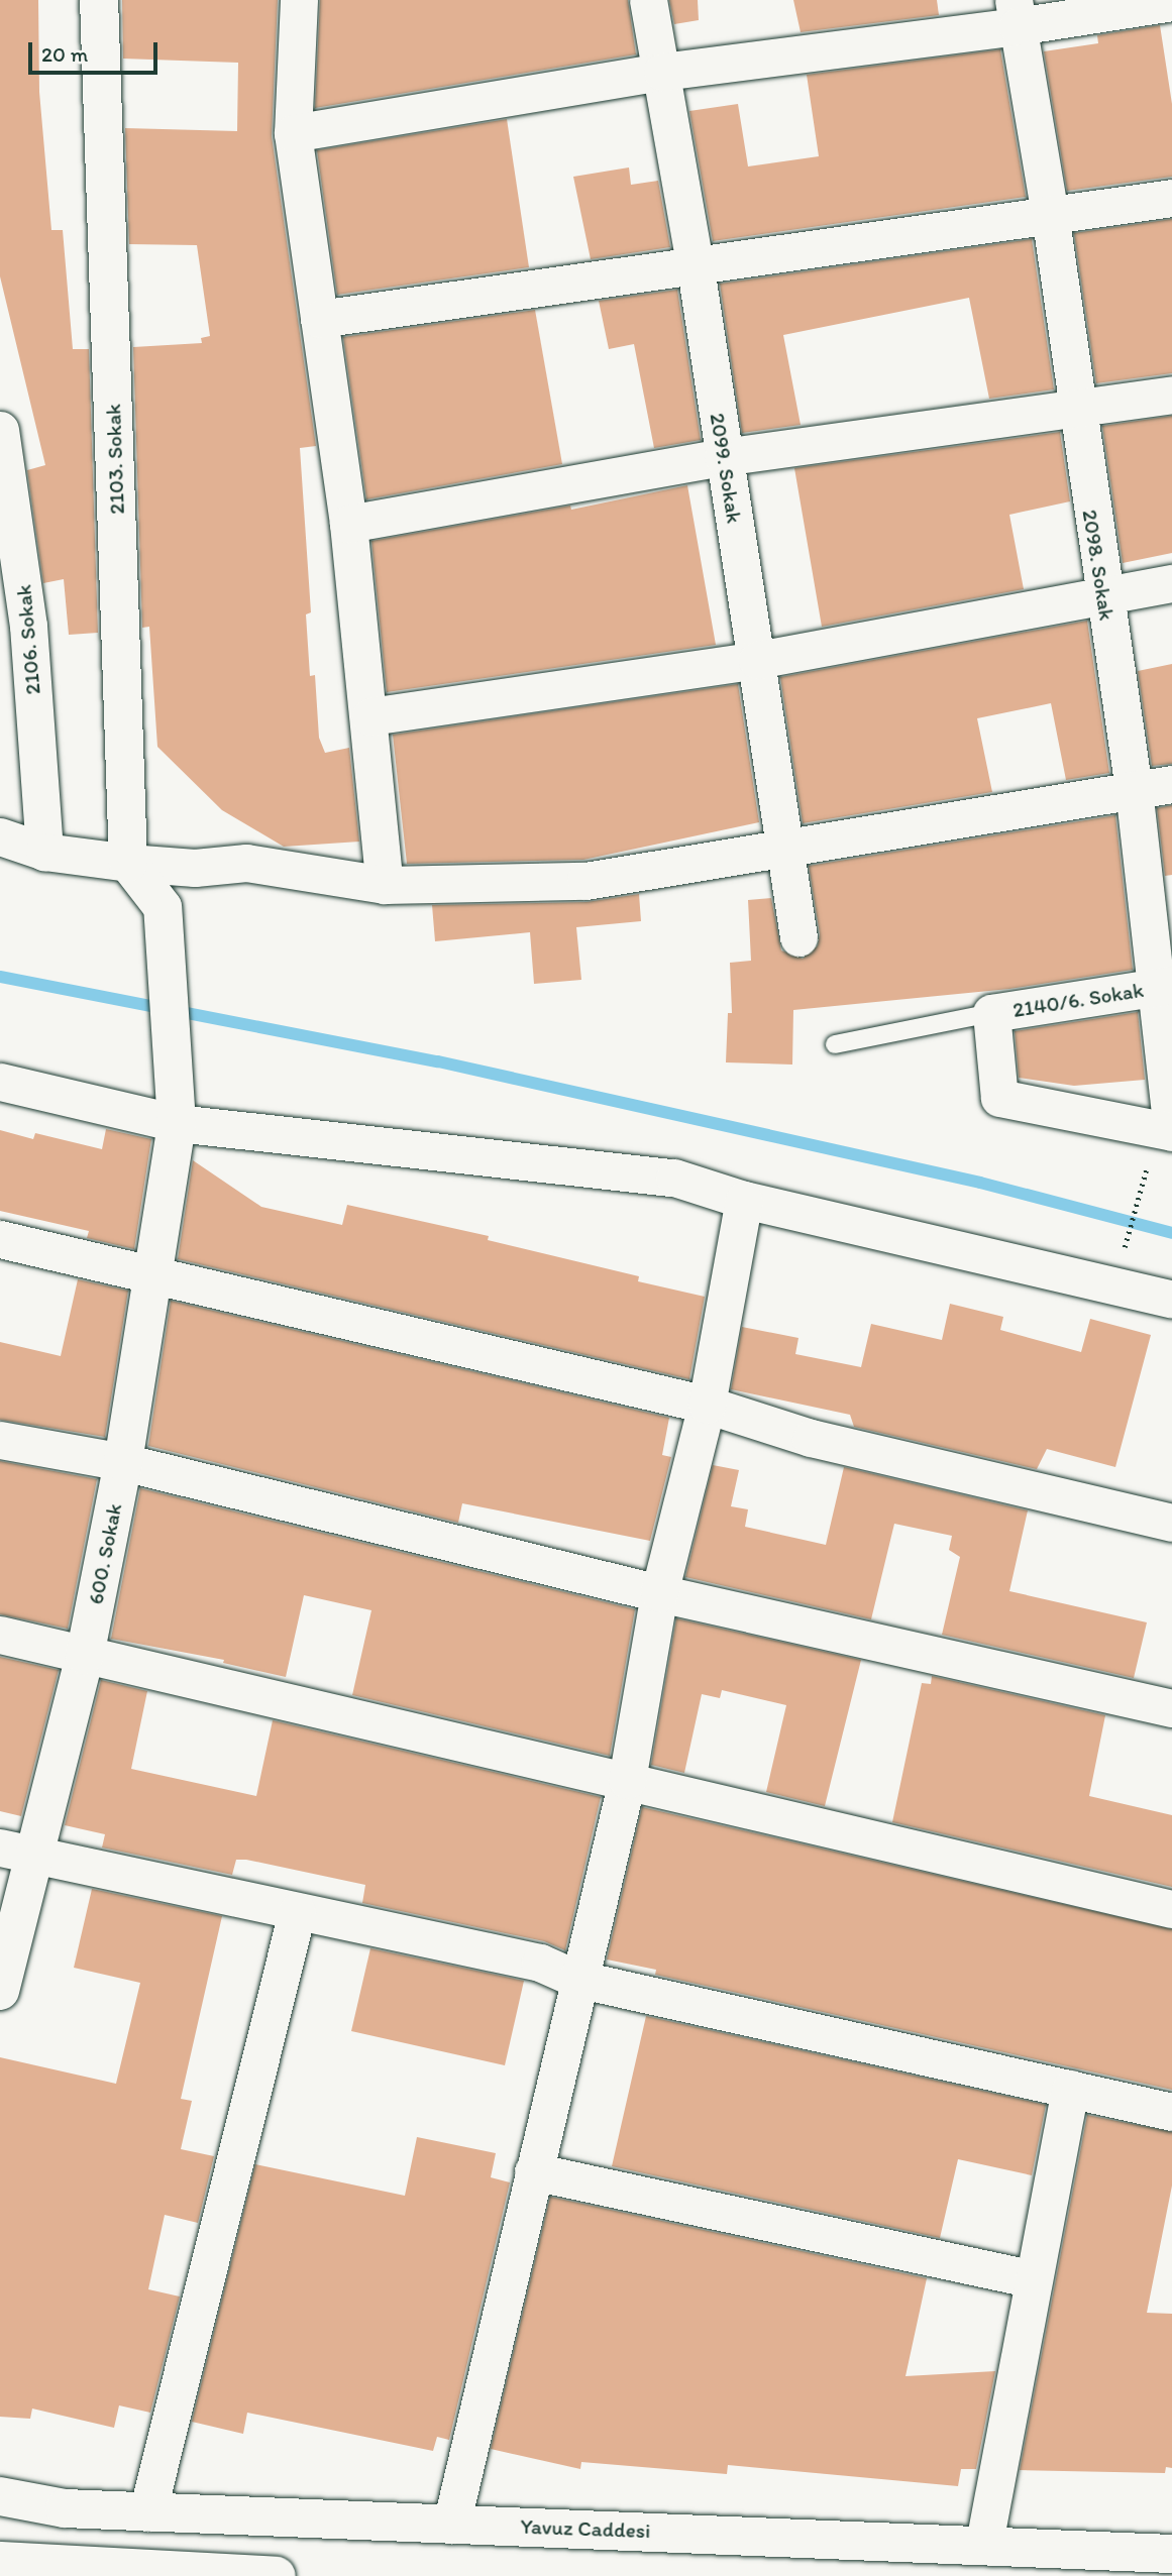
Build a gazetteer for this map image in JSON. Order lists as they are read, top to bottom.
{
  "streets": {
    "main road": ["2103. Sokak", "600. Sokak", "Yavuz Caddesi"],
    "street": [
      "2099. Sokak",
      "2098. Sokak",
      "2106. Sokak",
      "2140/6. Sokak"
    ]
  },
  "crossings": [
    ["2103. Sokak", "600. Sokak"],
    ["2098. Sokak", "2140/6. Sokak"]
  ],
  "scale_bar": "20 m"
}
